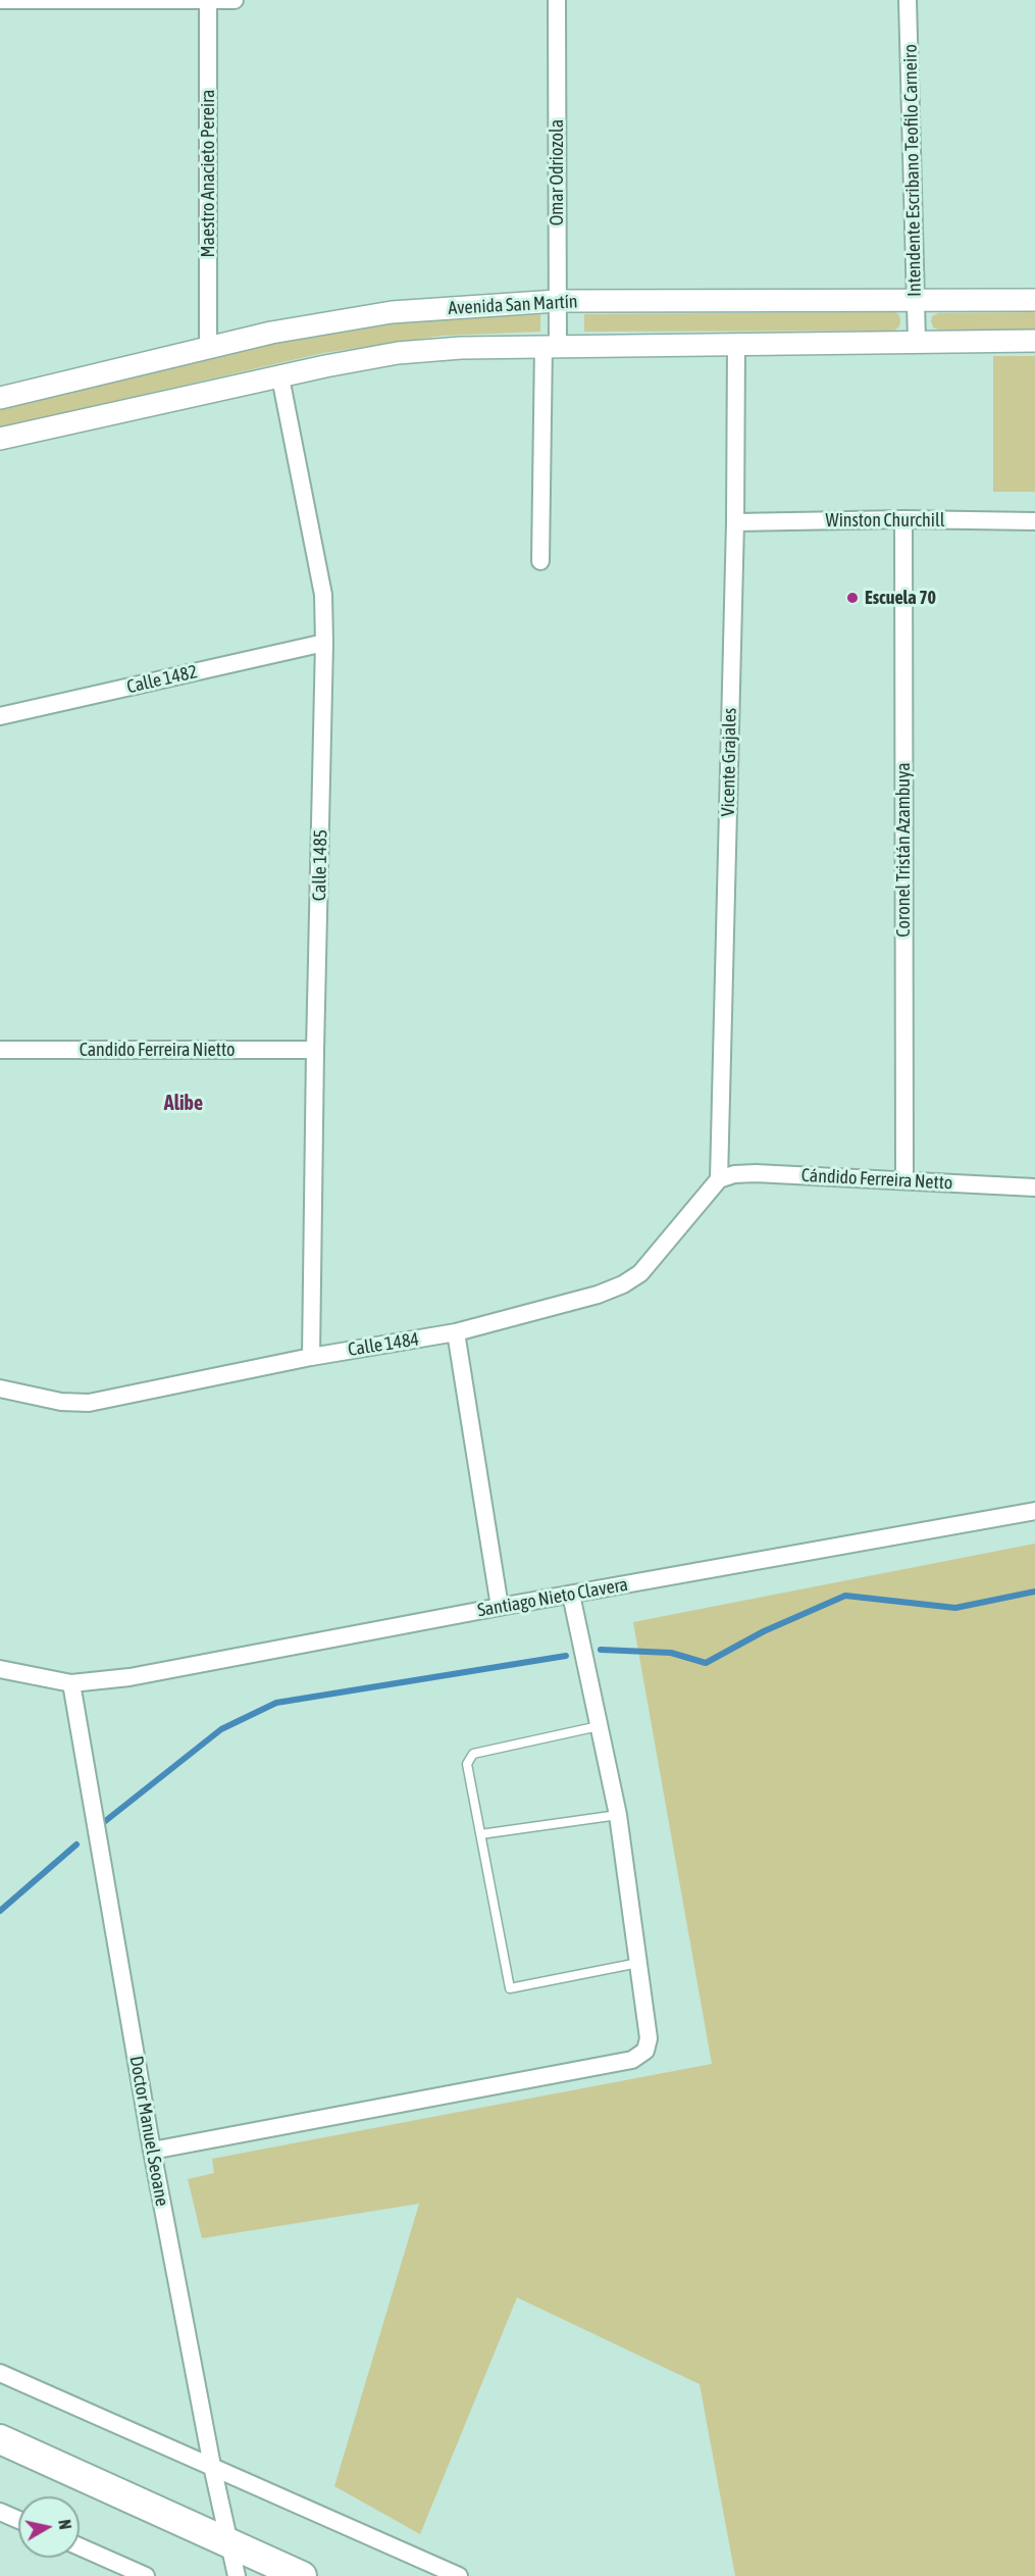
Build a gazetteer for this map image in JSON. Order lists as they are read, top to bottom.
{
  "streets": {
    "street": [
      "Intendente Escribano Teofilo Carneiro",
      "Omar Odriozola",
      "Maestro Anacieto Pereira",
      "Avenida San Martín",
      "Winston Churchill",
      "Calle 1482",
      "Vicente Grajales",
      "Coronel Tristán Azambuya",
      "Calle 1485",
      "Candido Ferreira Nietto",
      "Cándido Ferreira Netto",
      "Calle 1484",
      "Santiago Nieto Clavera",
      "Doctor Manuel Seoane"
    ]
  },
  "crossings": [
    ["Intendente Escribano Teofilo Carneiro", "Avenida San Martín"],
    ["Omar Odriozola", "Avenida San Martín"],
    ["Maestro Anacieto Pereira", "Avenida San Martín"],
    ["Winston Churchill", "Vicente Grajales"],
    ["Winston Churchill", "Coronel Tristán Azambuya"],
    ["Calle 1482", "Calle 1485"],
    ["Vicente Grajales", "Cándido Ferreira Netto"],
    ["Vicente Grajales", "Calle 1484"],
    ["Coronel Tristán Azambuya", "Cándido Ferreira Netto"],
    ["Calle 1485", "Candido Ferreira Nietto"],
    ["Calle 1485", "Calle 1484"],
    ["Cándido Ferreira Netto", "Calle 1484"],
    ["Santiago Nieto Clavera", "Doctor Manuel Seoane"]
  ],
  "districts": ["Alibe"],
  "places": ["Escuela 70"],
  "north": "right"
}
